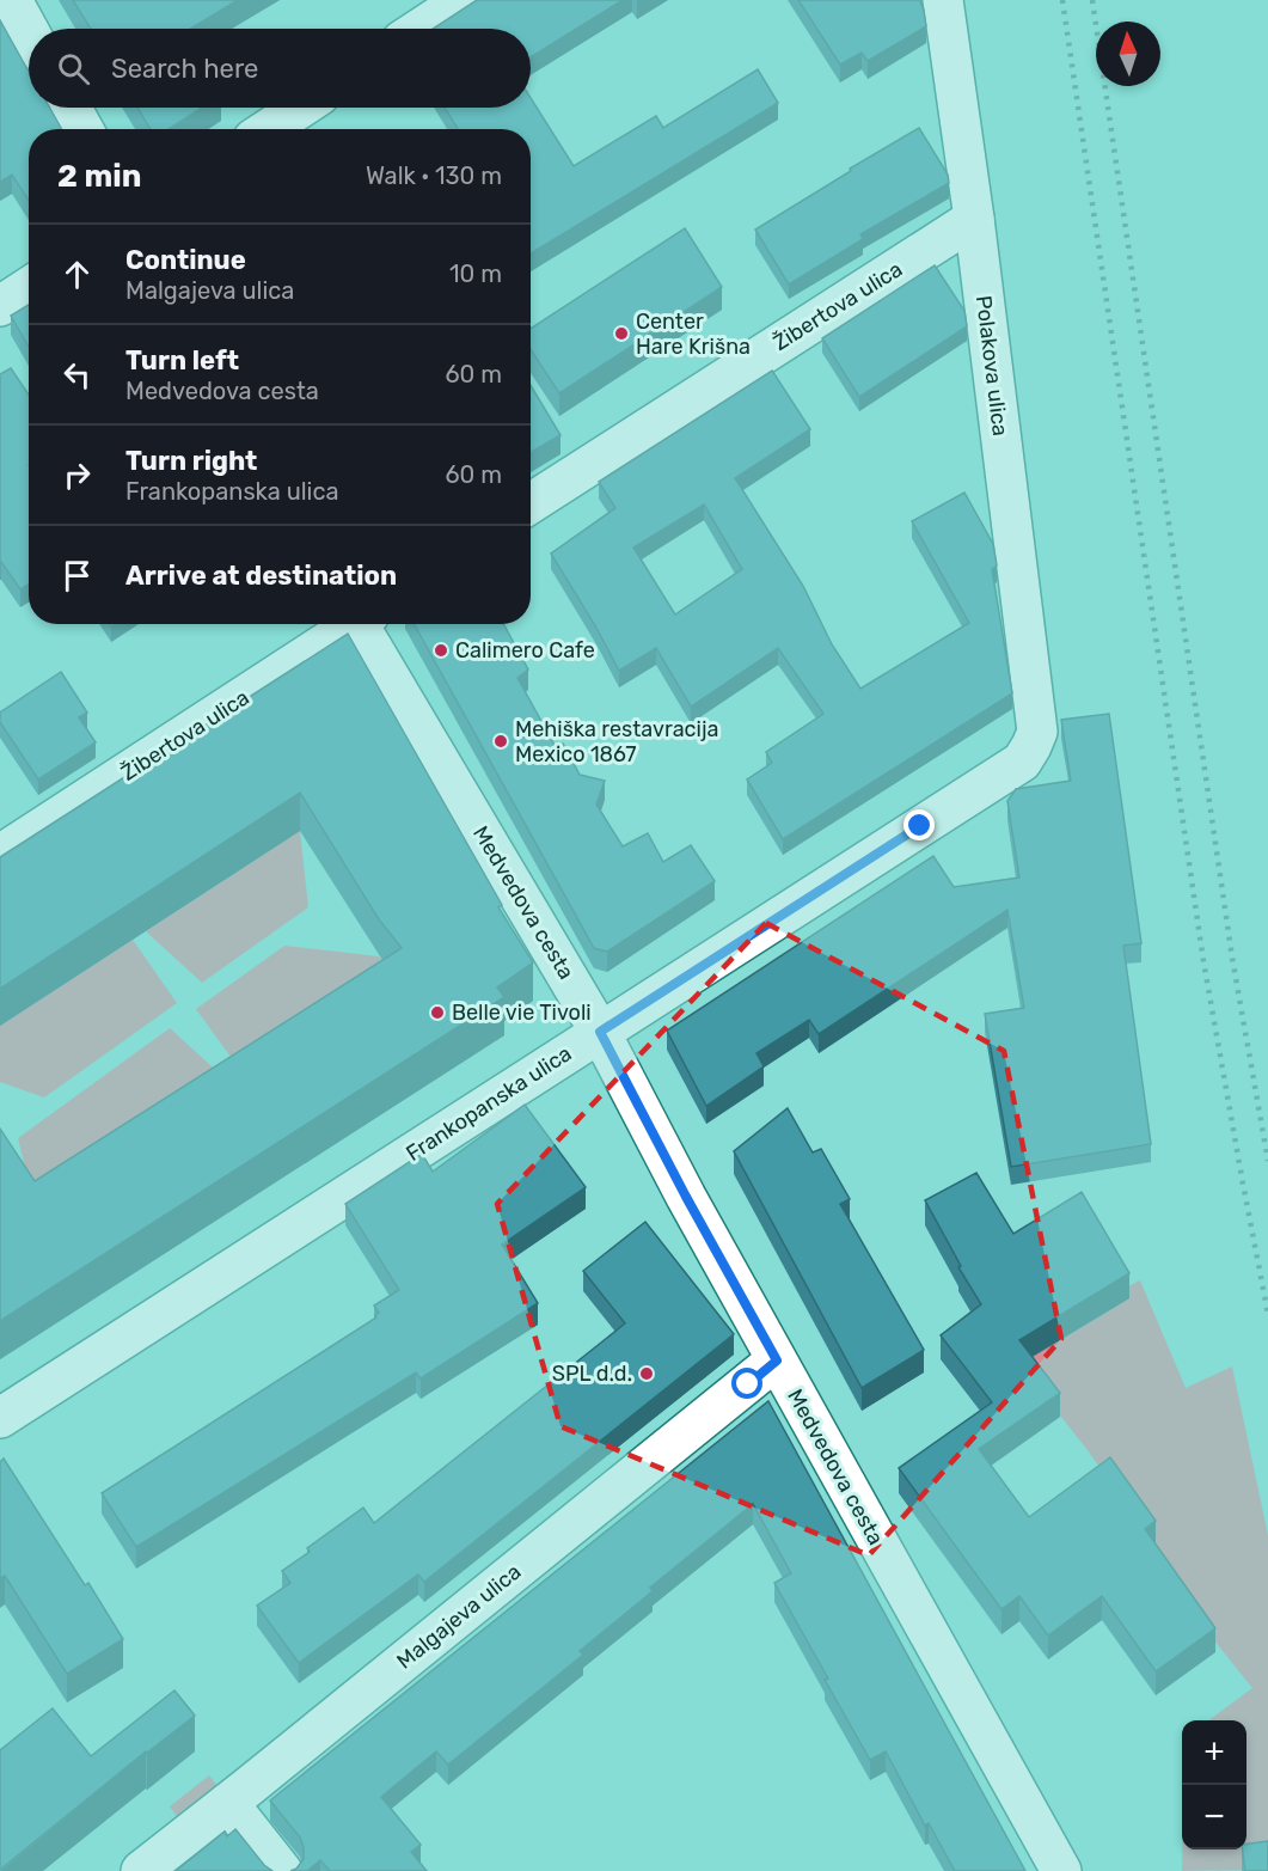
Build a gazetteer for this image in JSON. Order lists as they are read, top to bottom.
{
  "streets": {
    "street": [
      "Žibertova ulica",
      "Polakova ulica",
      "Medvedova cesta",
      "Frankopanska ulica",
      "Malgajeva ulica"
    ]
  },
  "crossings": [
    ["Žibertova ulica", "Polakova ulica"],
    ["Polakova ulica", "Frankopanska ulica"],
    ["Medvedova cesta", "Frankopanska ulica"],
    ["Medvedova cesta", "Malgajeva ulica"]
  ],
  "places": [
    "Center Hare Krišna",
    "Calimero Cafe",
    "Mehiška restavracija Mexico 1867",
    "Belle vie Tivoli",
    "SPL d.d."
  ],
  "north": "top",
  "page": {
    "search": "Search here",
    "heading": ["2 min", "Walk · 130 m"],
    "list": [
      ["Continue", "Malgajeva ulica", "10 m"],
      ["Turn left", "Medvedova cesta", "60 m"],
      ["Turn right", "Frankopanska ulica", "60 m"],
      "Arrive at destination"
    ],
    "map_buttons": ["+", "−"]
  }
}
